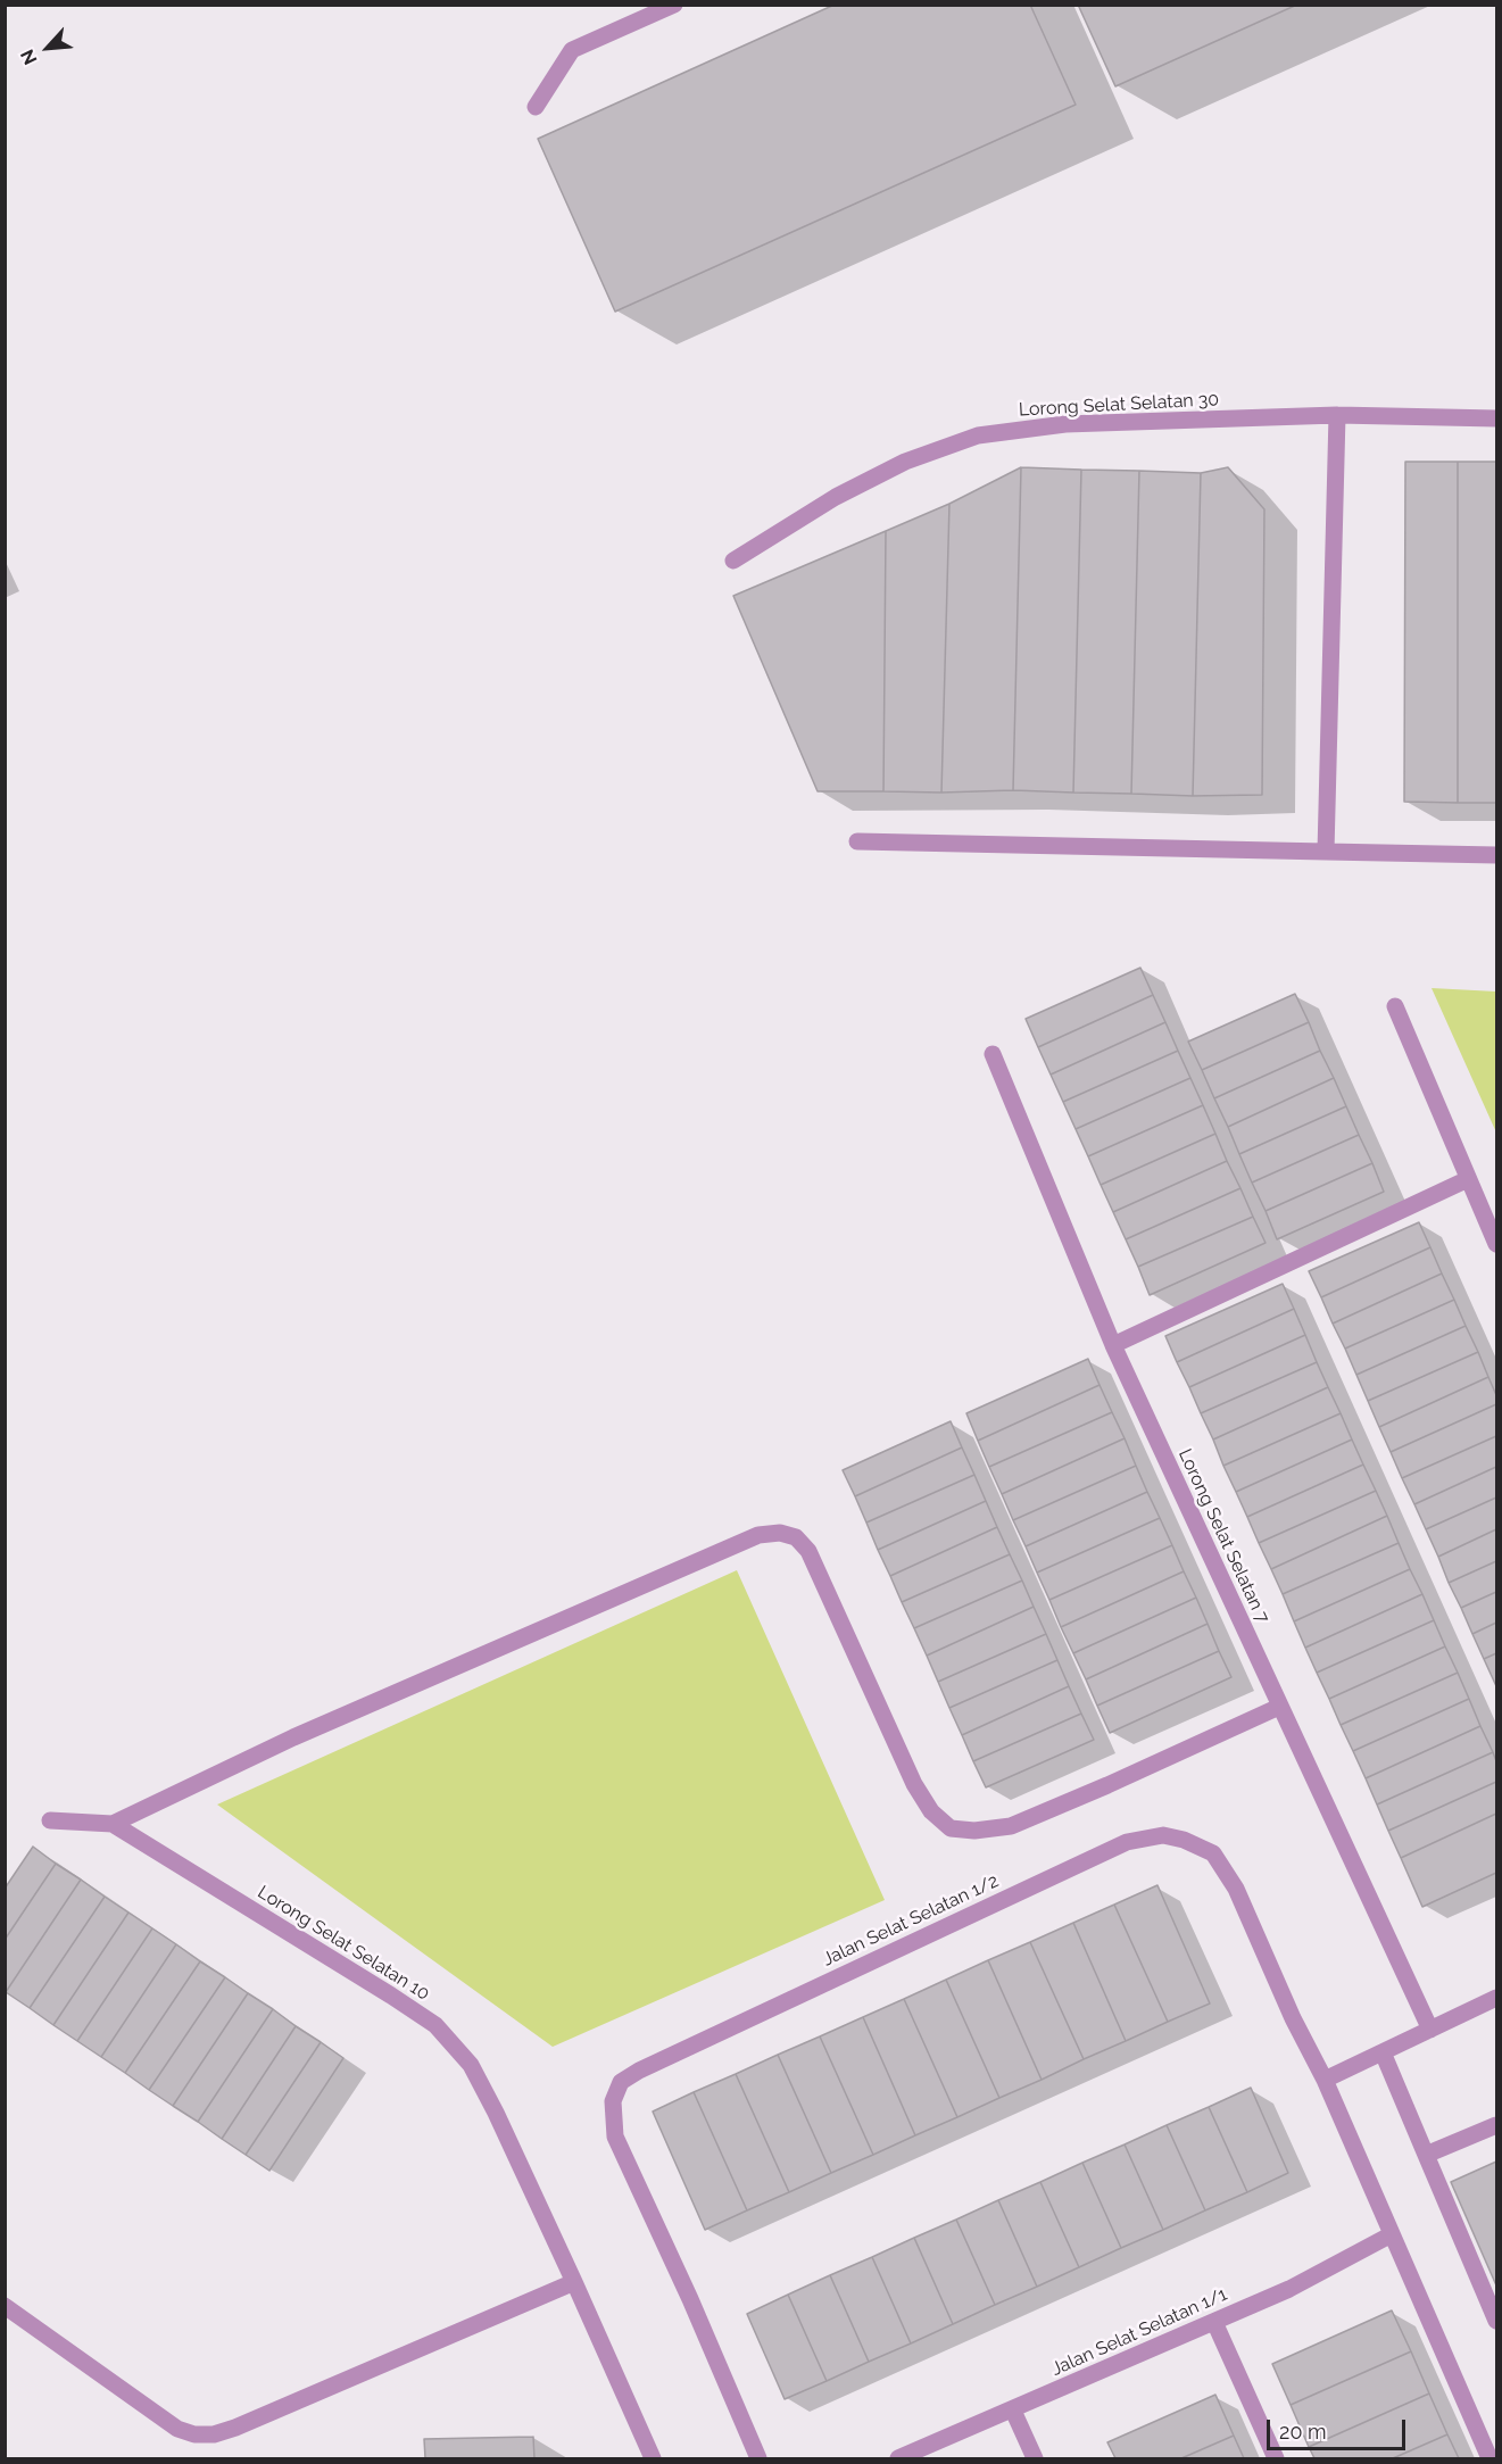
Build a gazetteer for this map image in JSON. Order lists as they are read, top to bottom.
{
  "streets": {
    "street": [
      "Lorong Selat Selatan 30",
      "Lorong Selat Selatan 7",
      "Jalan Selat Selatan 1/2",
      "Lorong Selat Selatan 10",
      "Jalan Selat Selatan 1/1"
    ]
  },
  "crossings": [
    ["Jalan Selat Selatan 1/2", "Jalan Selat Selatan 1/1"]
  ],
  "scale_bar": "20 m",
  "north": "bottom left"
}
